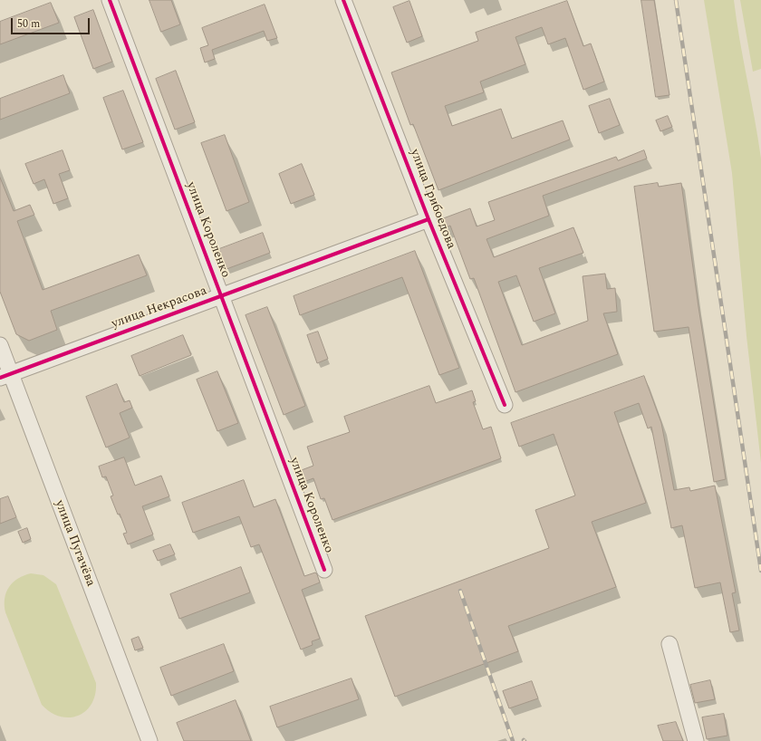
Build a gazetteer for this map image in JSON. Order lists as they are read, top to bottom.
{
  "streets": {
    "street": [
      "улица Грибоедова",
      "улица Короленко",
      "улица Некрасова",
      "улица Пугачёва"
    ]
  },
  "crossings": [
    ["улица Грибоедова", "улица Некрасова"],
    ["улица Короленко", "улица Некрасова"],
    ["улица Некрасова", "улица Пугачёва"]
  ],
  "scale_bar": "50 m"
}
